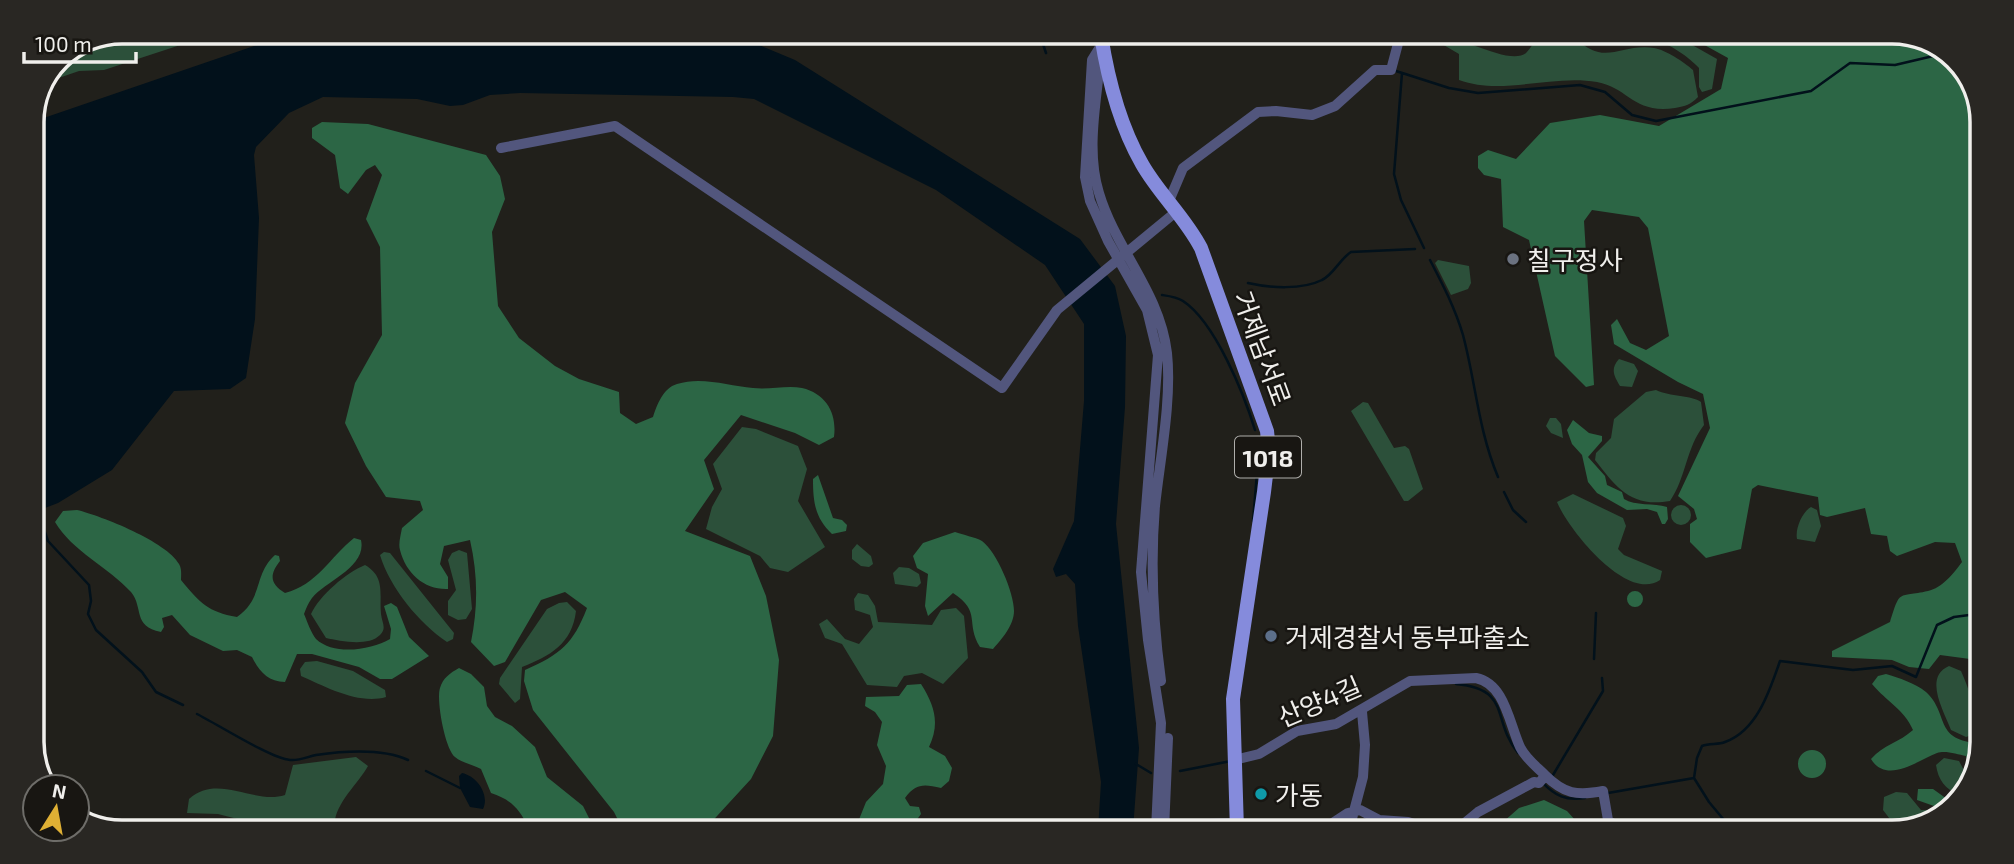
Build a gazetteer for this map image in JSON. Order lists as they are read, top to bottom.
{
  "streets": {
    "main road": ["거제남서로", "1018"],
    "street": ["산양4길"]
  },
  "crossings": [
    ["거제남서로", "산양4길"]
  ],
  "places": ["칠구정사", "거제경찰서 동부파출소", "가동"],
  "scale_bar": "100 m",
  "north": "top"
}
